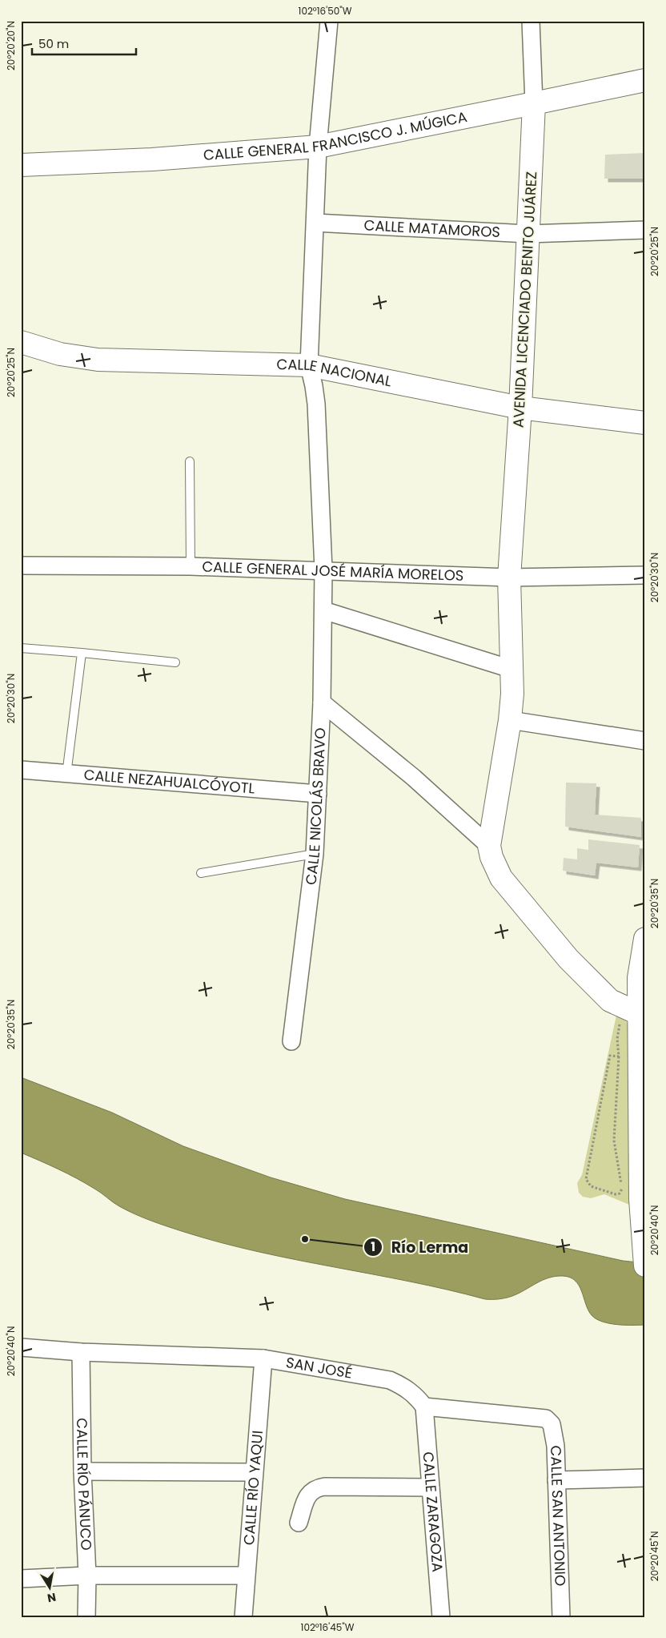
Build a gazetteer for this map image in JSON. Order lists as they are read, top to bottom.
{
  "streets": {
    "street": [
      "CALLE GENERAL FRANCISCO J. MÚGICA",
      "CALLE MATAMOROS",
      "AVENIDA LICENCIADO BENITO JUÁREZ",
      "CALLE NACIONAL",
      "CALLE GENERAL JOSÉ MARÍA MORELOS",
      "CALLE NEZAHUALCÓYOTL",
      "CALLE NICOLÁS BRAVO",
      "SAN JOSÉ",
      "CALLE RÍO PÁNUCO",
      "CALLE RÍO YAQUI",
      "CALLE ZARAGOZA",
      "CALLE SAN ANTONIO"
    ]
  },
  "crossings": [
    ["CALLE GENERAL FRANCISCO J. MÚGICA", "AVENIDA LICENCIADO BENITO JUÁREZ"],
    ["CALLE GENERAL FRANCISCO J. MÚGICA", "CALLE NICOLÁS BRAVO"],
    ["CALLE MATAMOROS", "AVENIDA LICENCIADO BENITO JUÁREZ"],
    ["CALLE MATAMOROS", "CALLE NICOLÁS BRAVO"],
    ["AVENIDA LICENCIADO BENITO JUÁREZ", "CALLE NACIONAL"],
    ["AVENIDA LICENCIADO BENITO JUÁREZ", "CALLE GENERAL JOSÉ MARÍA MORELOS"],
    ["CALLE NACIONAL", "CALLE NICOLÁS BRAVO"],
    ["CALLE GENERAL JOSÉ MARÍA MORELOS", "CALLE NICOLÁS BRAVO"],
    ["CALLE NEZAHUALCÓYOTL", "CALLE NICOLÁS BRAVO"],
    ["SAN JOSÉ", "CALLE RÍO PÁNUCO"],
    ["SAN JOSÉ", "CALLE RÍO YAQUI"],
    ["SAN JOSÉ", "CALLE ZARAGOZA"],
    ["SAN JOSÉ", "CALLE SAN ANTONIO"],
    ["CALLE ZARAGOZA", "CALLE SAN ANTONIO"]
  ],
  "places": ["Río Lerma"],
  "scale_bar": "50 m",
  "north": "bottom",
  "coordinates": [
    "102°16'50\"W",
    "20°20'20\"N",
    "20°20'25\"N",
    "20°20'30\"N",
    "20°20'35\"N",
    "20°20'40\"N",
    "20°20'45\"N",
    "102°16'45\"W"
  ]
}
